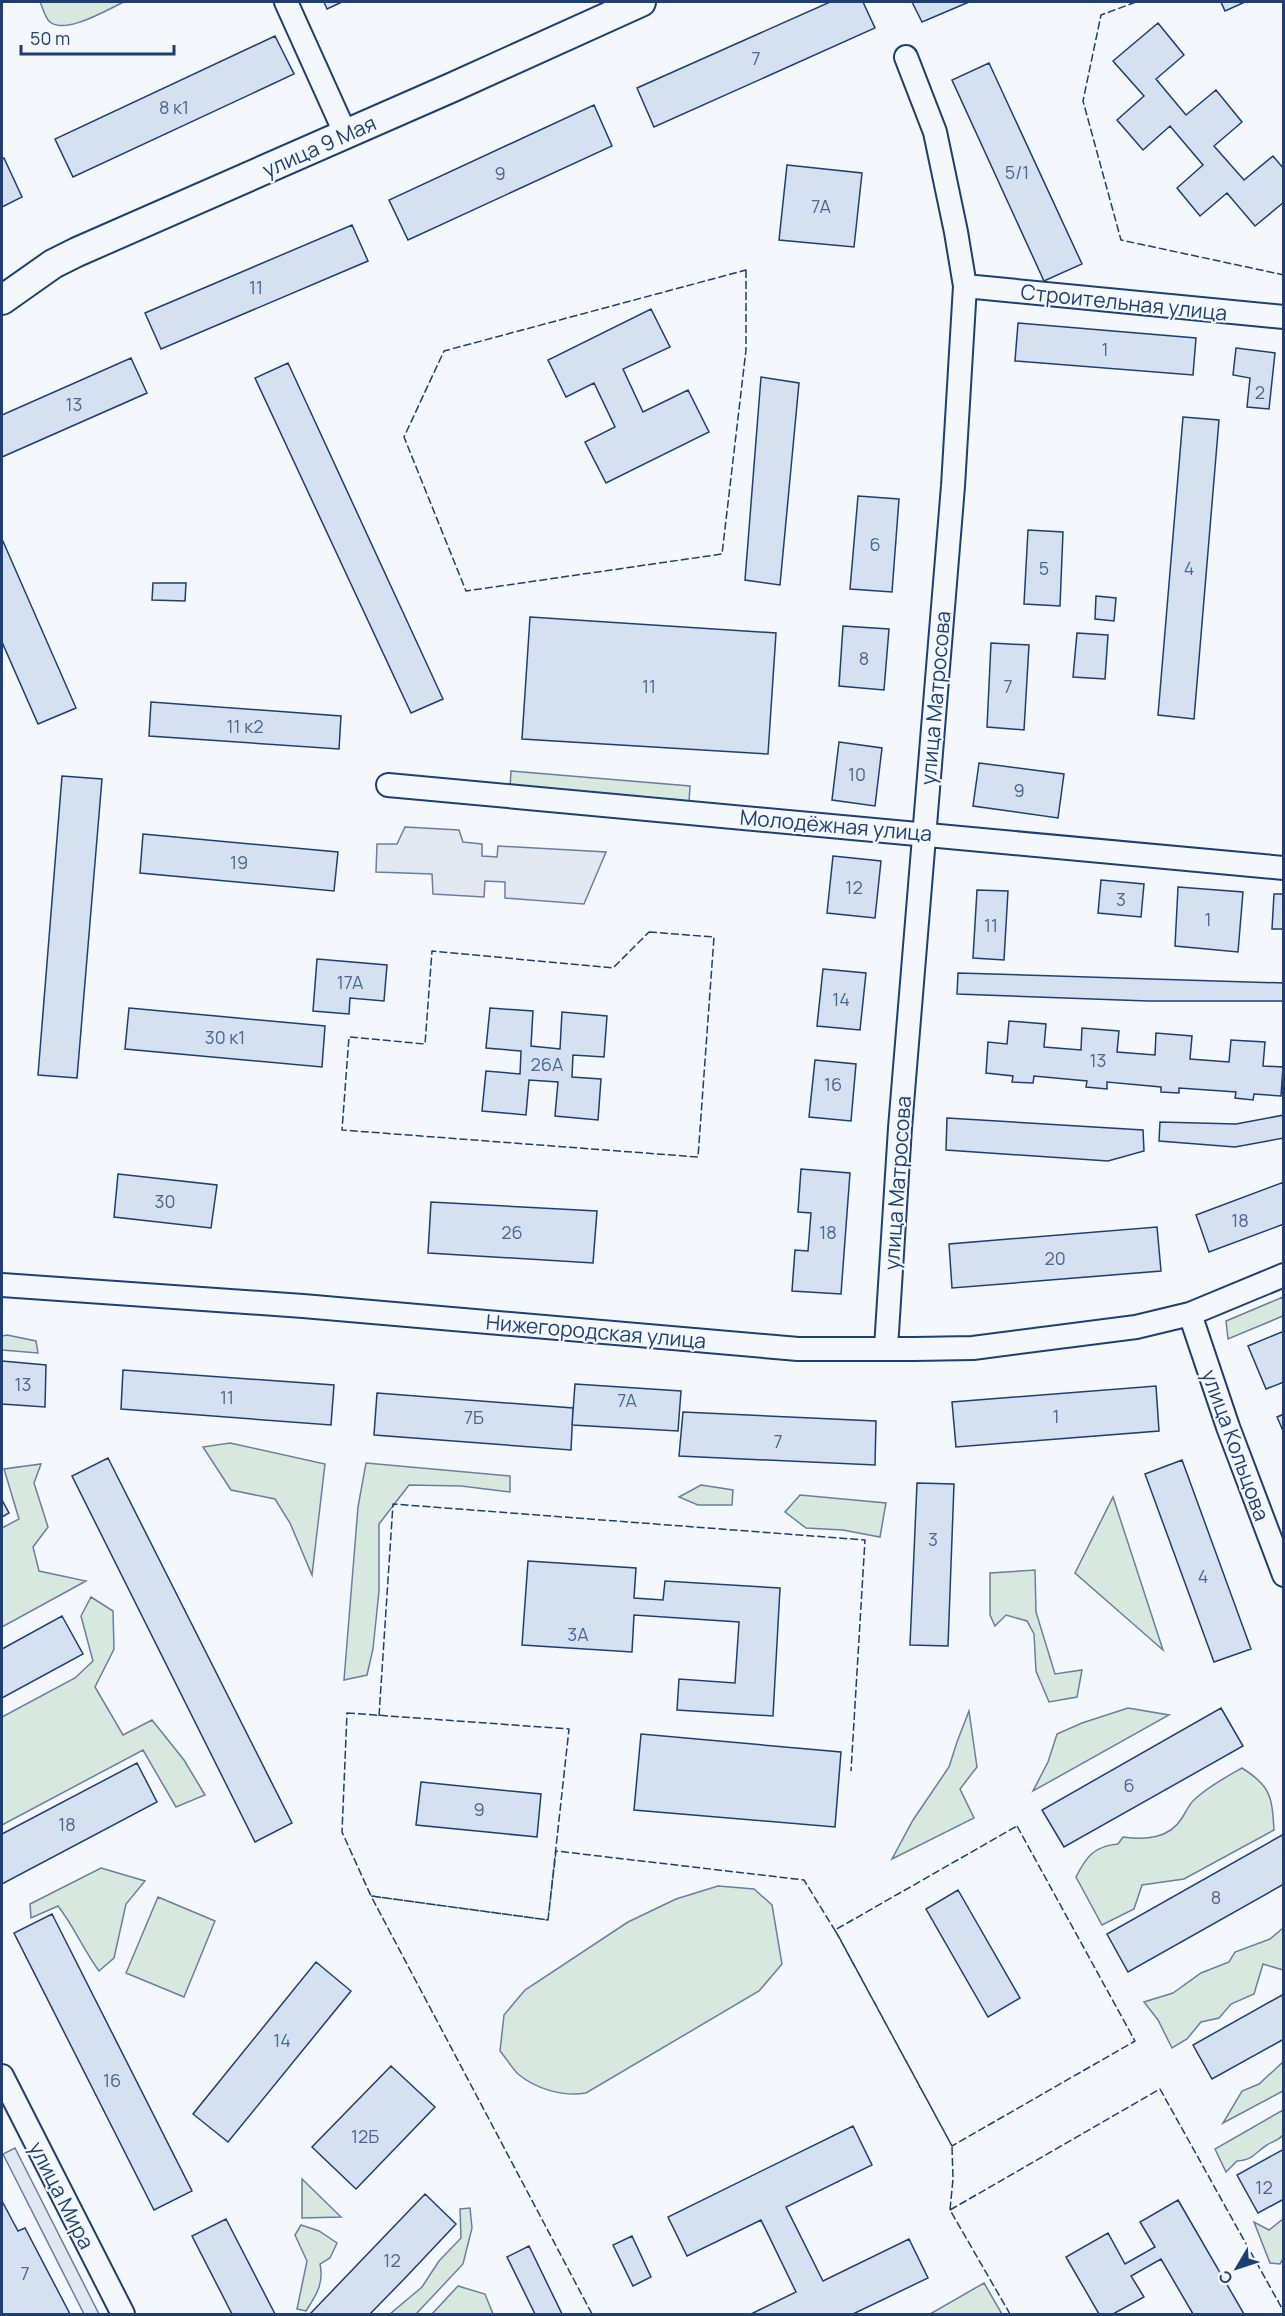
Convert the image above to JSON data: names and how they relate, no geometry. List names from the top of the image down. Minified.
{"streets":{"main road":["улица 9 Мая"],"street":["Строительная улица","улица Матросова","Молодёжная улица","Нижегородская улица","улица Кольцова","улица Мира"]},"crossings":[["Строительная улица","улица Матросова"],["улица Матросова","Молодёжная улица"],["улица Матросова","Нижегородская улица"],["Нижегородская улица","улица Кольцова"]],"house_numbers":["7","8 к1","5/1","9","7А","11","1","2","13","6","5","4","8","11","7","11 к2","10","9","19","12","3","1","11","17А","14","30 к1","13","26А","16","30","18","26","18","20","13","11","7А","1","7Б","7","3","4","3А","6","9","18","8","14","16","12Б","12","12","7"],"scale_bar":"50 m","north":"bottom left"}
